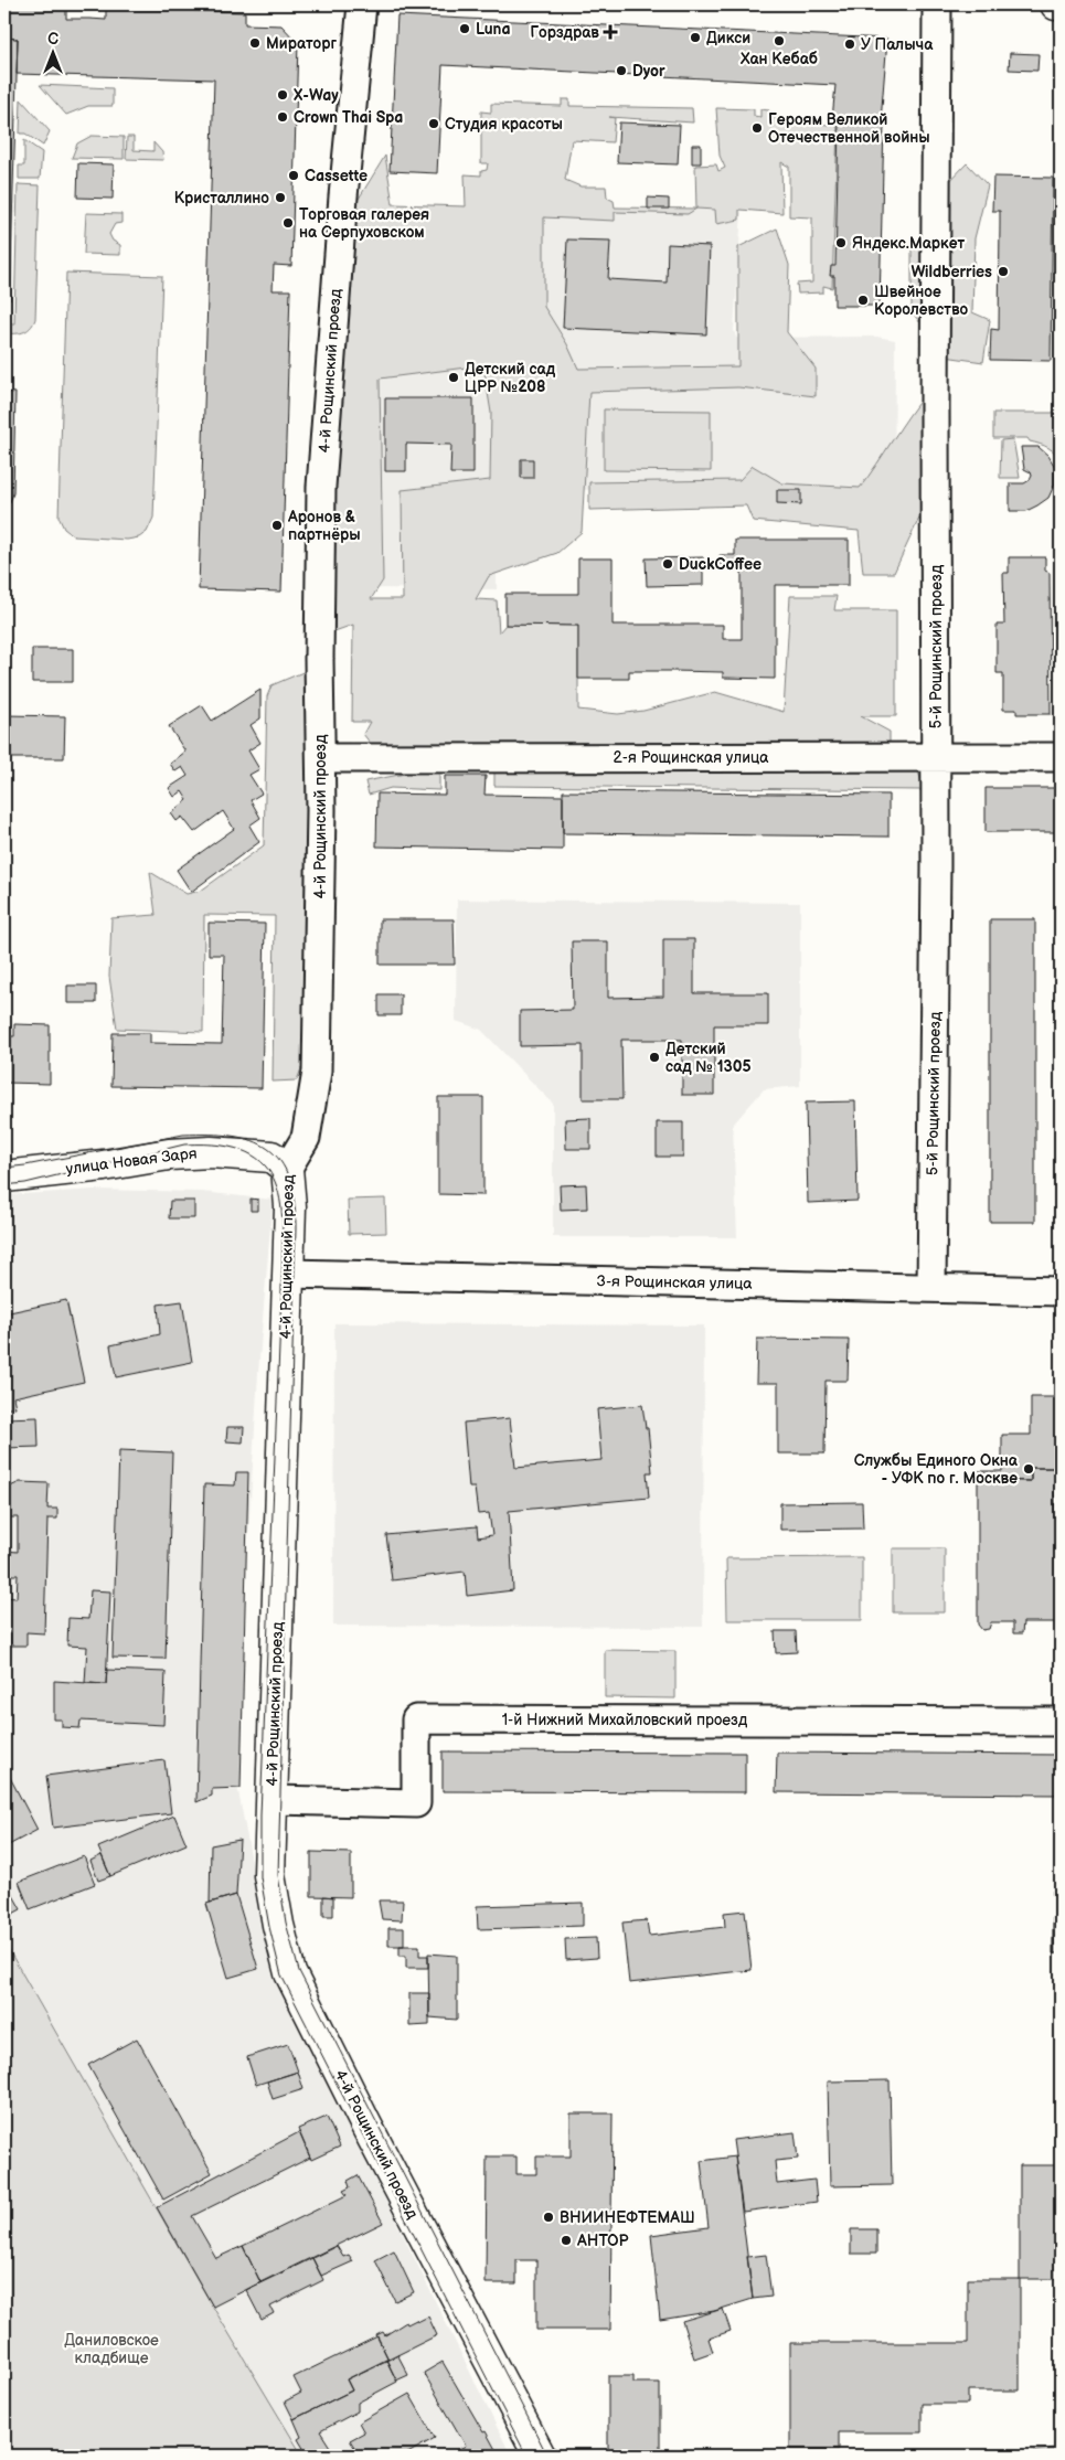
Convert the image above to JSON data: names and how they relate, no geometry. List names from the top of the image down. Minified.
{"streets":{"street":["4-й Рощинский проезд","5-й Рощинский проезд","2-я Рощинская улица","улица Новая Заря","3-я Рощинская улица","1-й Нижний Михайловский проезд"]},"crossings":[["4-й Рощинский проезд","2-я Рощинская улица"],["4-й Рощинский проезд","улица Новая Заря"],["4-й Рощинский проезд","3-я Рощинская улица"],["4-й Рощинский проезд","1-й Нижний Михайловский проезд"],["5-й Рощинский проезд","2-я Рощинская улица"],["5-й Рощинский проезд","3-я Рощинская улица"]],"parks":["Даниловское кладбище"],"places":{"other":["Luna","Дикси","Хан Кебаб","Мираторг","У Палыча","Dyor","X-Way","Crown Thai Spa","Студия красоты","Героям Великой Отечественной войны","Cassette","Кристаллино","Торговая галерея на Серпуховском","Яндекс.Маркет","Wildberries","Швейное Королевство","Детский сад ЦРР №208","Аронов & партнёры","DuckCoffee","Детский сад № 1305","Службы Единого Окна - УФК по г. Москве","ВНИИНЕФТЕМАШ","АНТОР"],"health":["Горздрав"]},"north":"top"}
